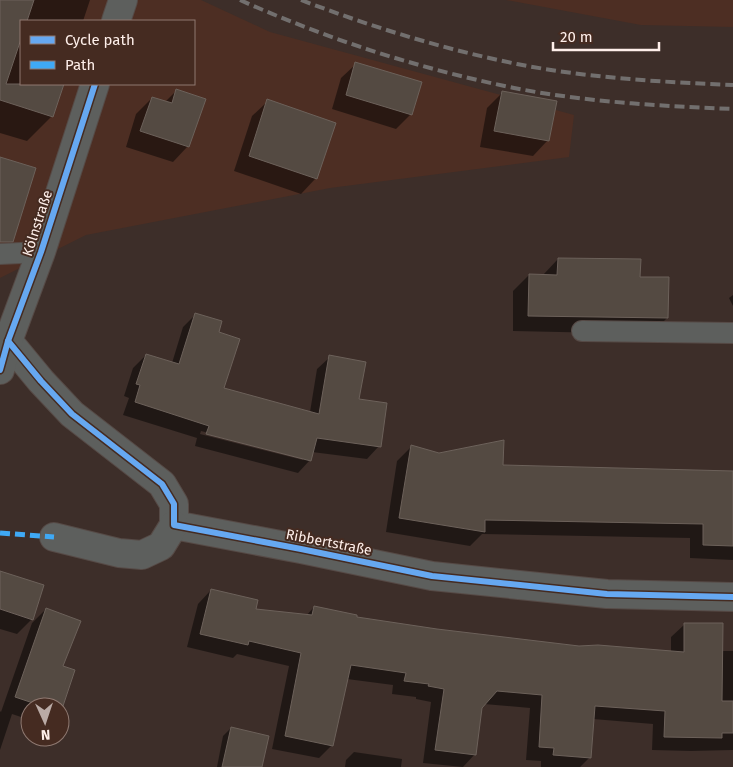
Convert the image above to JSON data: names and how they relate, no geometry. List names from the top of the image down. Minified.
{"streets":{"street":["Kölnstraße","Ribbertstraße"]},"legend":["Cycle path","Path"],"scale_bar":"20 m","north":"bottom"}
